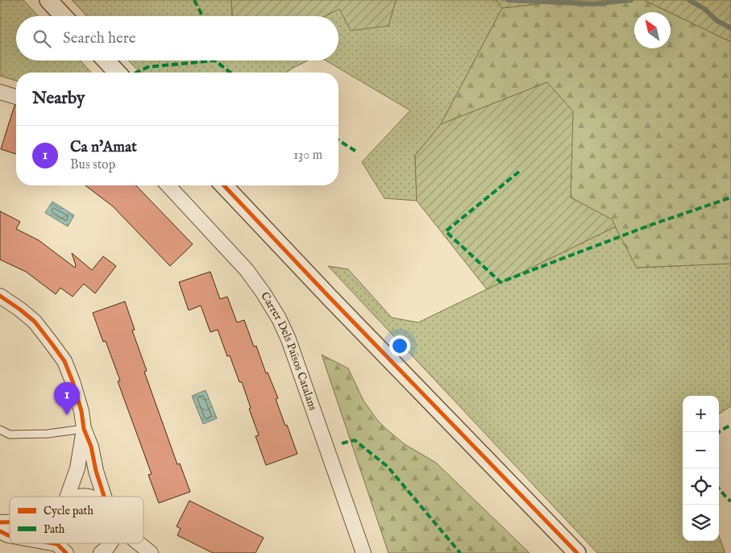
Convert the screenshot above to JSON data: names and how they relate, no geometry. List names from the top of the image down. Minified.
{"streets":{"street":["Carrer Dels Països Catalans"]},"legend":["Cycle path","Path"],"north":"top left","page":{"search":"Search here","heading":"Nearby","list":[{"mark":"1","name":"Ca n'Amat","note":"Bus stop","value":"130 m"}],"pins":"1","map_buttons":["+","−"]}}
